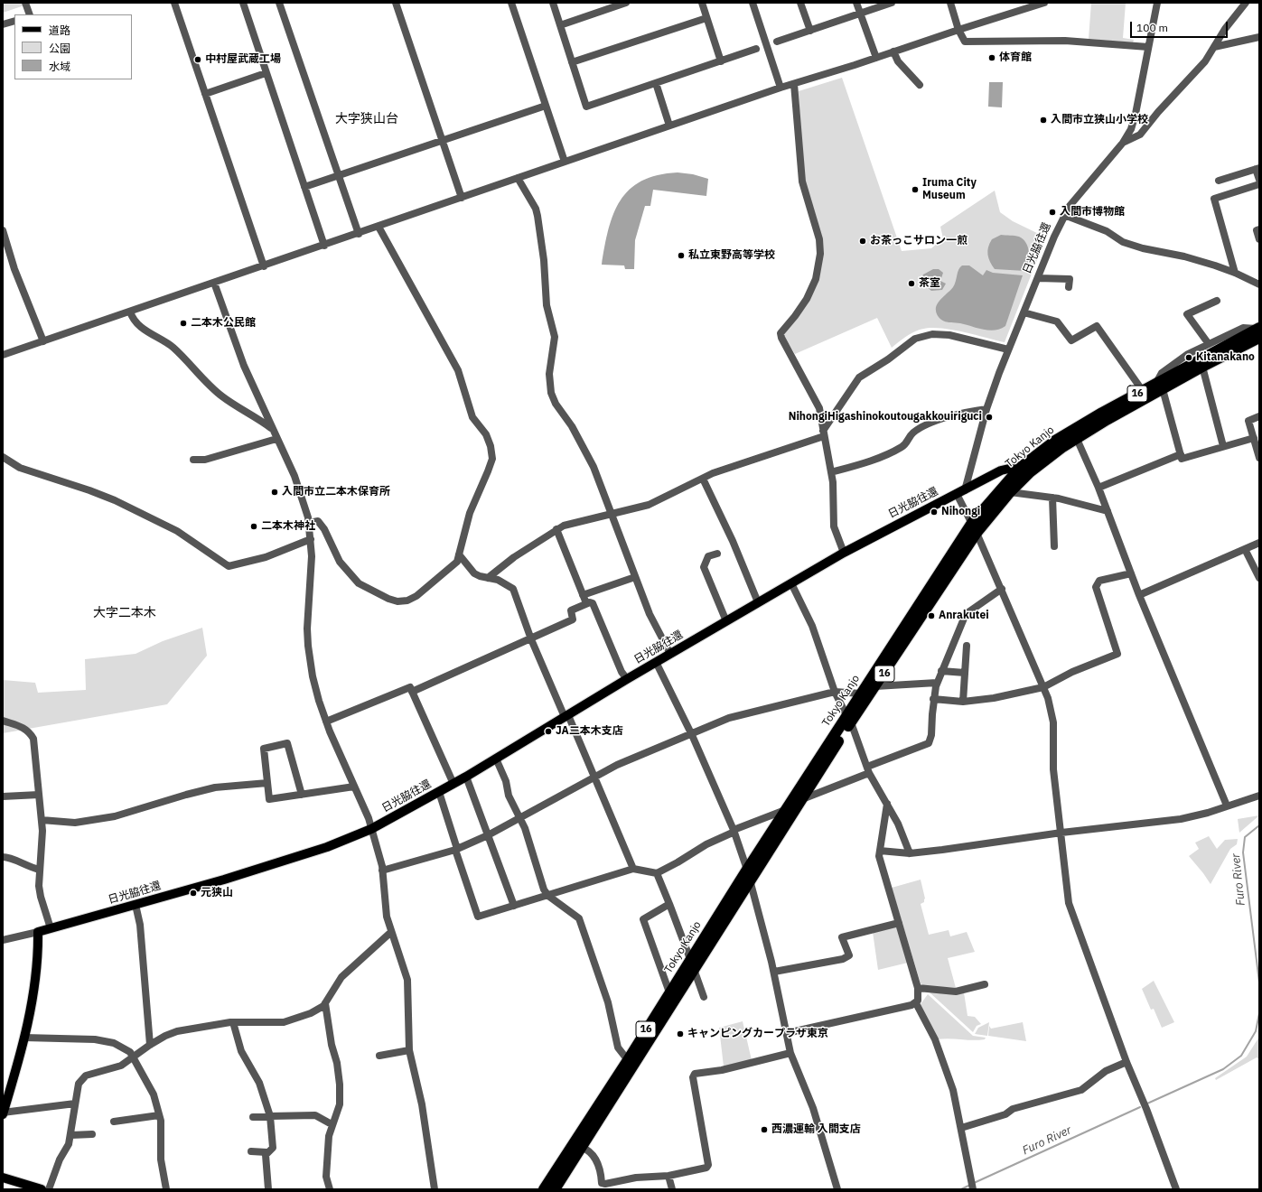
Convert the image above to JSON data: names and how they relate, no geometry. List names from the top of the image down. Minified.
{"streets":{"highway":["16","Tokyo Kanjo"],"main road":["日光脇往還"]},"districts":["大字狭山台","大字二本木"],"water":["Furo River"],"places":["体育館","中村屋武蔵工場","入間市立狭山小学校","Iruma City Museum","入間市博物館","お茶っこサロン一煎","私立東野高等学校","茶室","二本木公民館","Kitanakano","NihongiHigashinokoutougakkouiriguci","入間市立二本木保育所","Nihongi","二本木神社","Anrakutei","JA二本木支店","元狭山","キャンピングカープラザ東京","西濃運輸 入間支店"],"legend":["道路","公園","水域"],"scale_bar":"100 m"}
